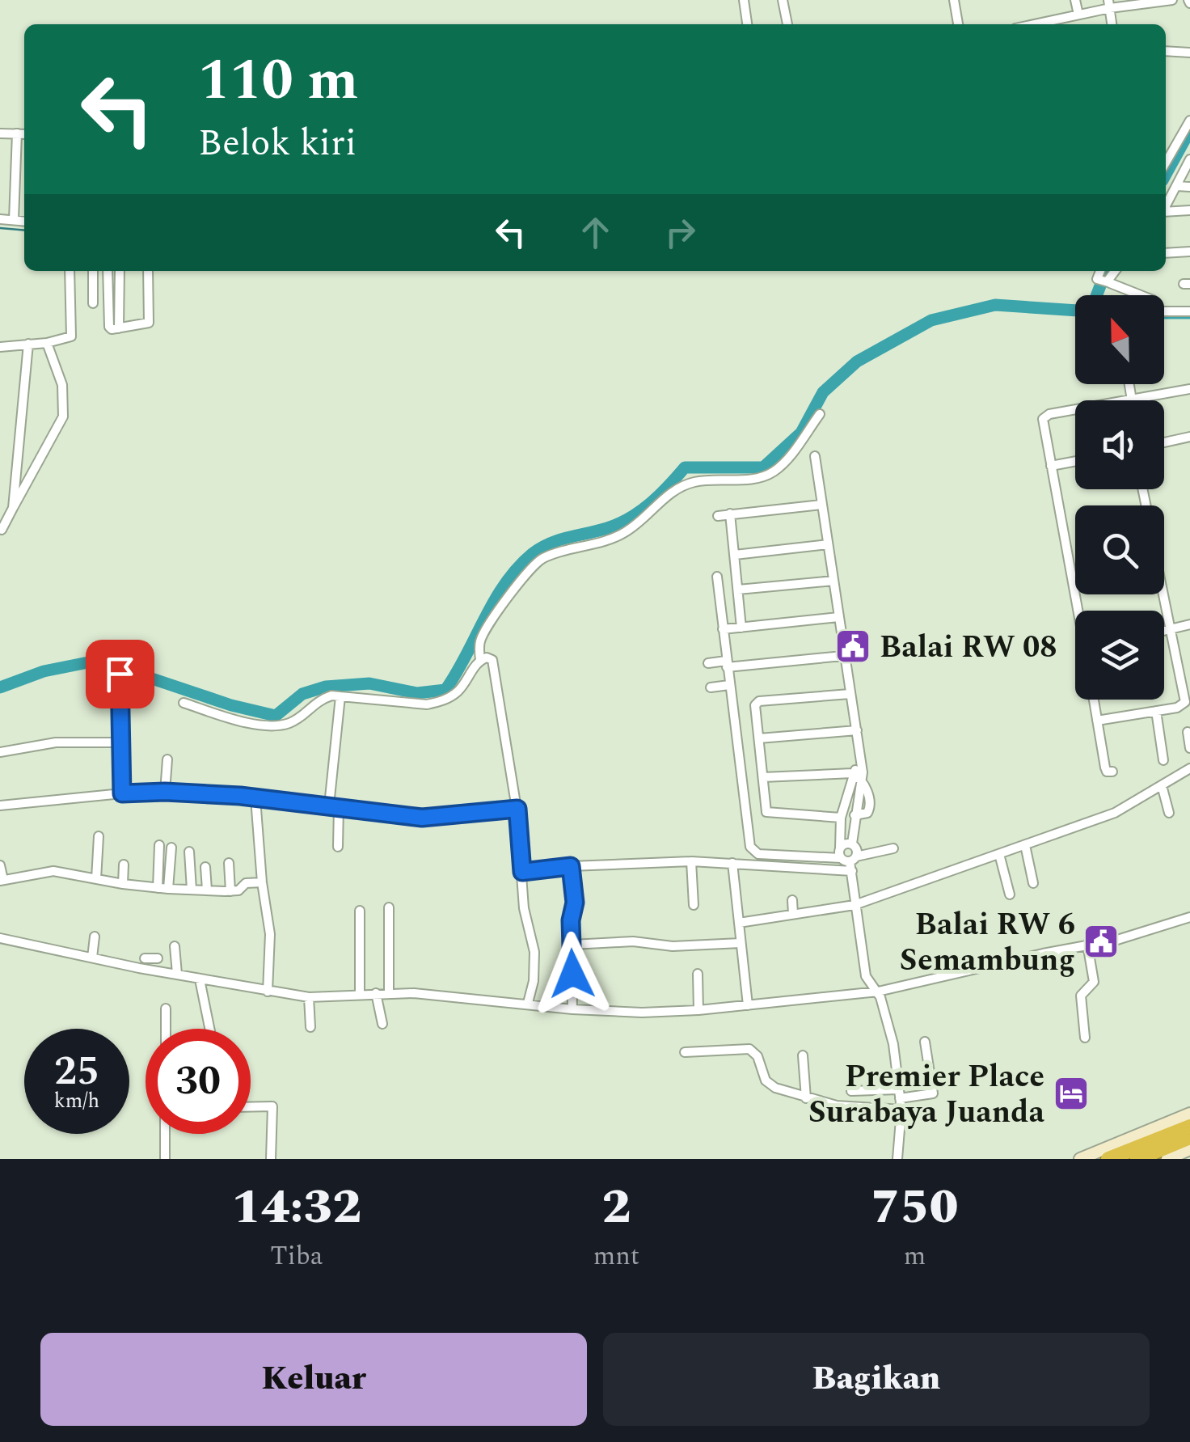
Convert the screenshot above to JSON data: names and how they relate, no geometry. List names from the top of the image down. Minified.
{"places":{"public building":["Balai RW 08","Balai RW 6 Semambung"],"hotel":["Premier Place Surabaya Juanda"]},"north":"top","page":{"turn":["110 m","Belok kiri"],"speed":"25 km/h","limit":"30","eta":["14:32","Tiba","2","mnt","750","m"],"buttons":["Keluar","Bagikan"]}}
